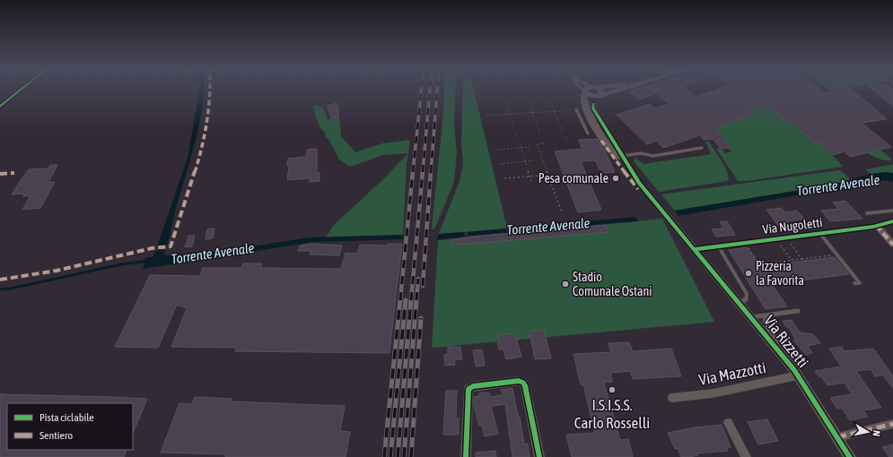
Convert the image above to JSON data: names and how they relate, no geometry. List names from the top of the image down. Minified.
{"streets":{"street":["Via Nugoletti","Via Rizzetti","Via Mazzotti"]},"crossings":[["Via Nugoletti","Via Rizzetti"],["Via Rizzetti","Via Mazzotti"]],"water":["Torrente Avenale"],"places":["Pesa comunale","Pizzeria la Favorita","Stadio Comunale Ostani","I.S.I.S.S. Carlo Rosselli"],"legend":["Pista ciclabile","Sentiero"],"north":"right"}
